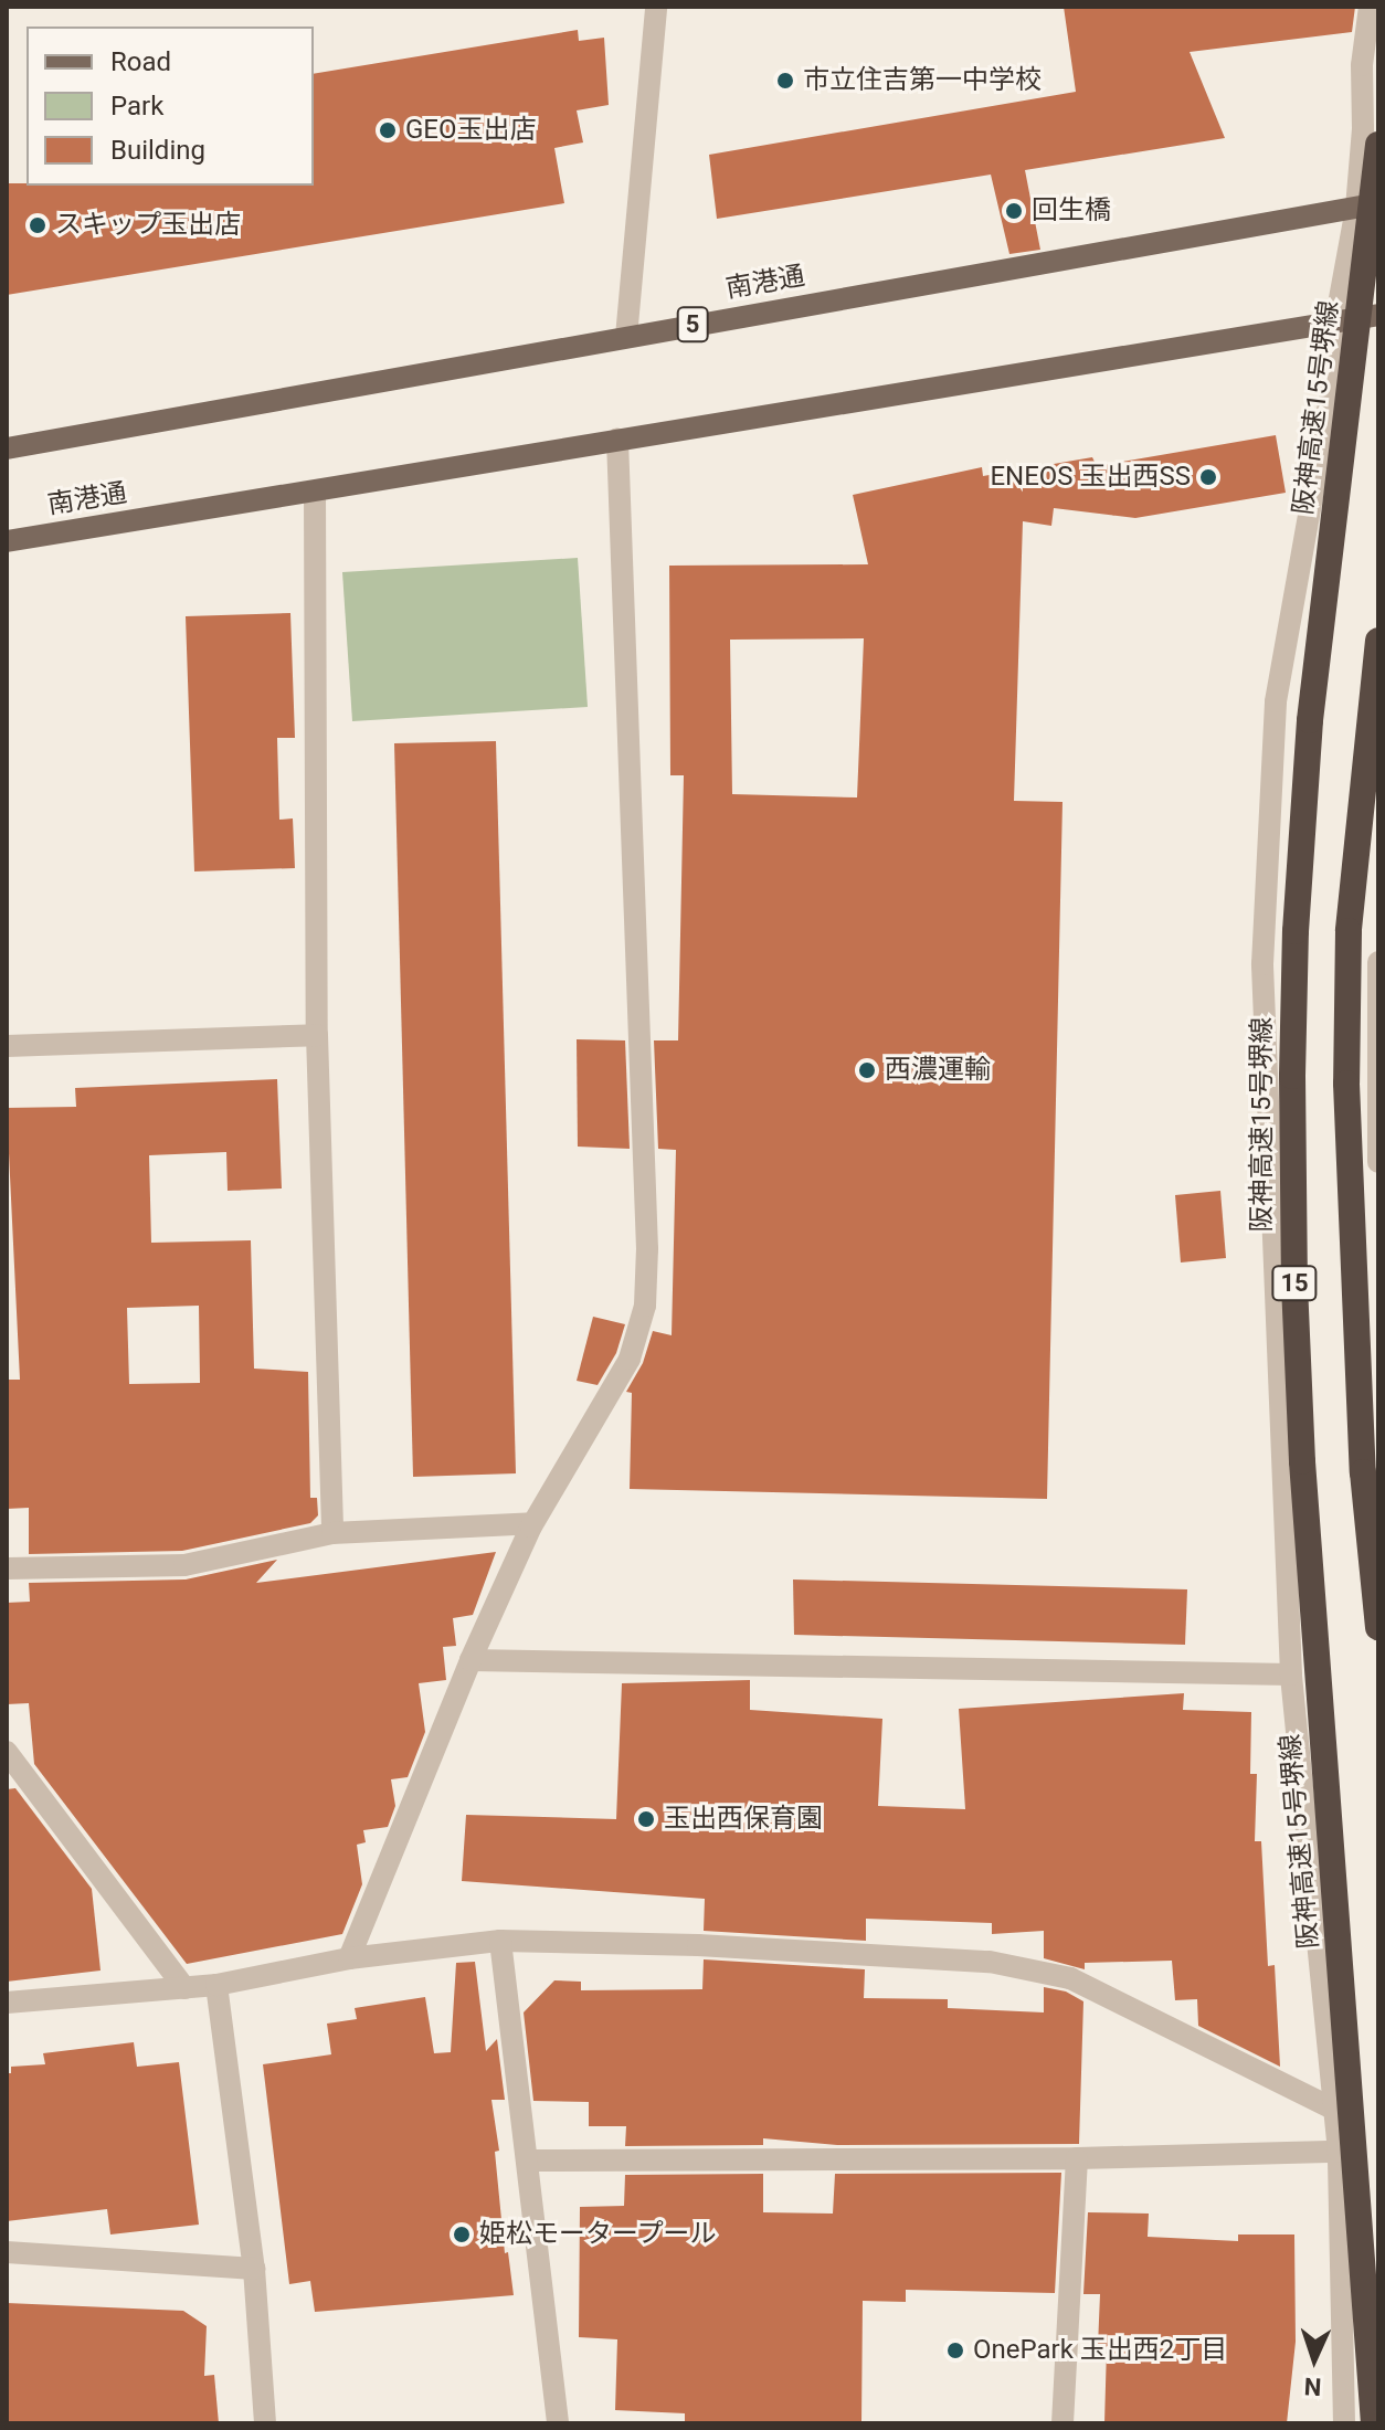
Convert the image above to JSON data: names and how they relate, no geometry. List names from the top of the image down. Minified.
{"streets":{"highway":["阪神高速15号堺線","15"],"main road":["南港通","5"]},"places":["市立住吉第一中学校","GEO玉出店","回生橋","スキップ玉出店","ENEOS 玉出西SS","西濃運輸","玉出西保育園","姫松モータープール","OnePark 玉出西2丁目"],"legend":["Road","Park","Building"],"north":"bottom"}
